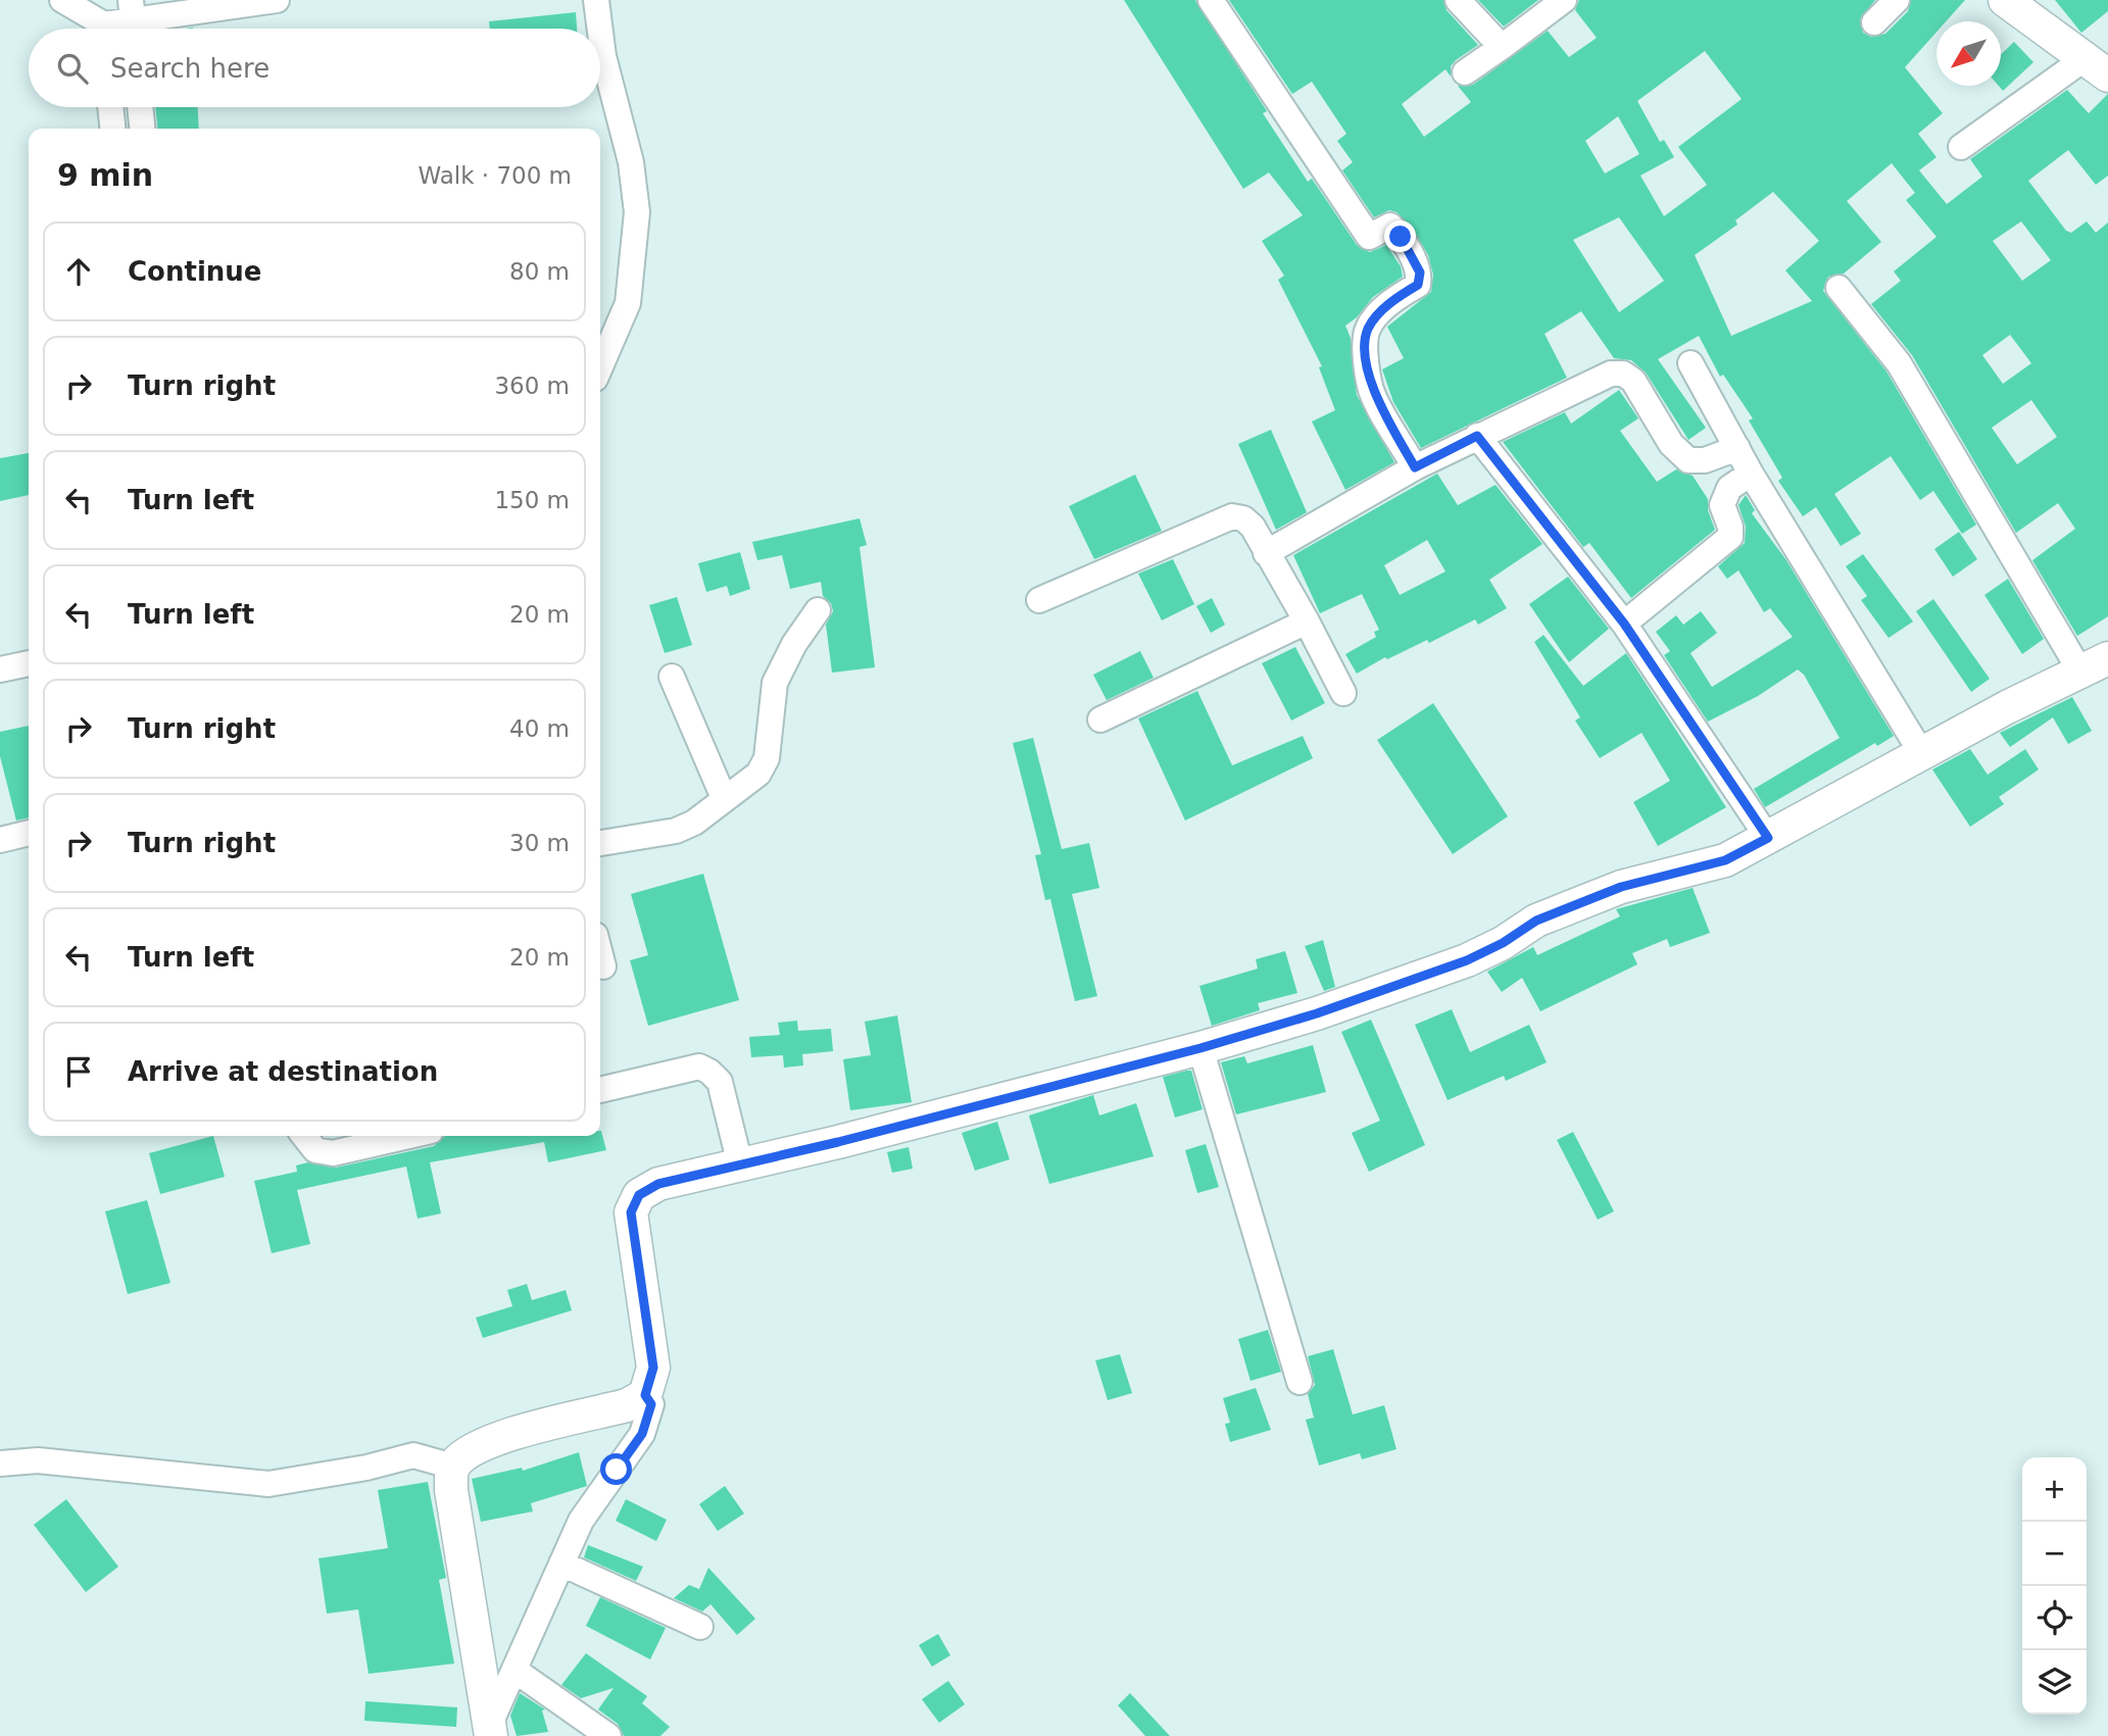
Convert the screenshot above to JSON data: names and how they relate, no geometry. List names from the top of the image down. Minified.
{"north":"bottom left","page":{"search":"Search here","heading":["9 min","Walk · 700 m"],"list":[["Continue","80 m"],["Turn right","360 m"],["Turn left","150 m"],["Turn left","20 m"],["Turn right","40 m"],["Turn right","30 m"],["Turn left","20 m"],"Arrive at destination"],"map_buttons":["+","−"]}}
